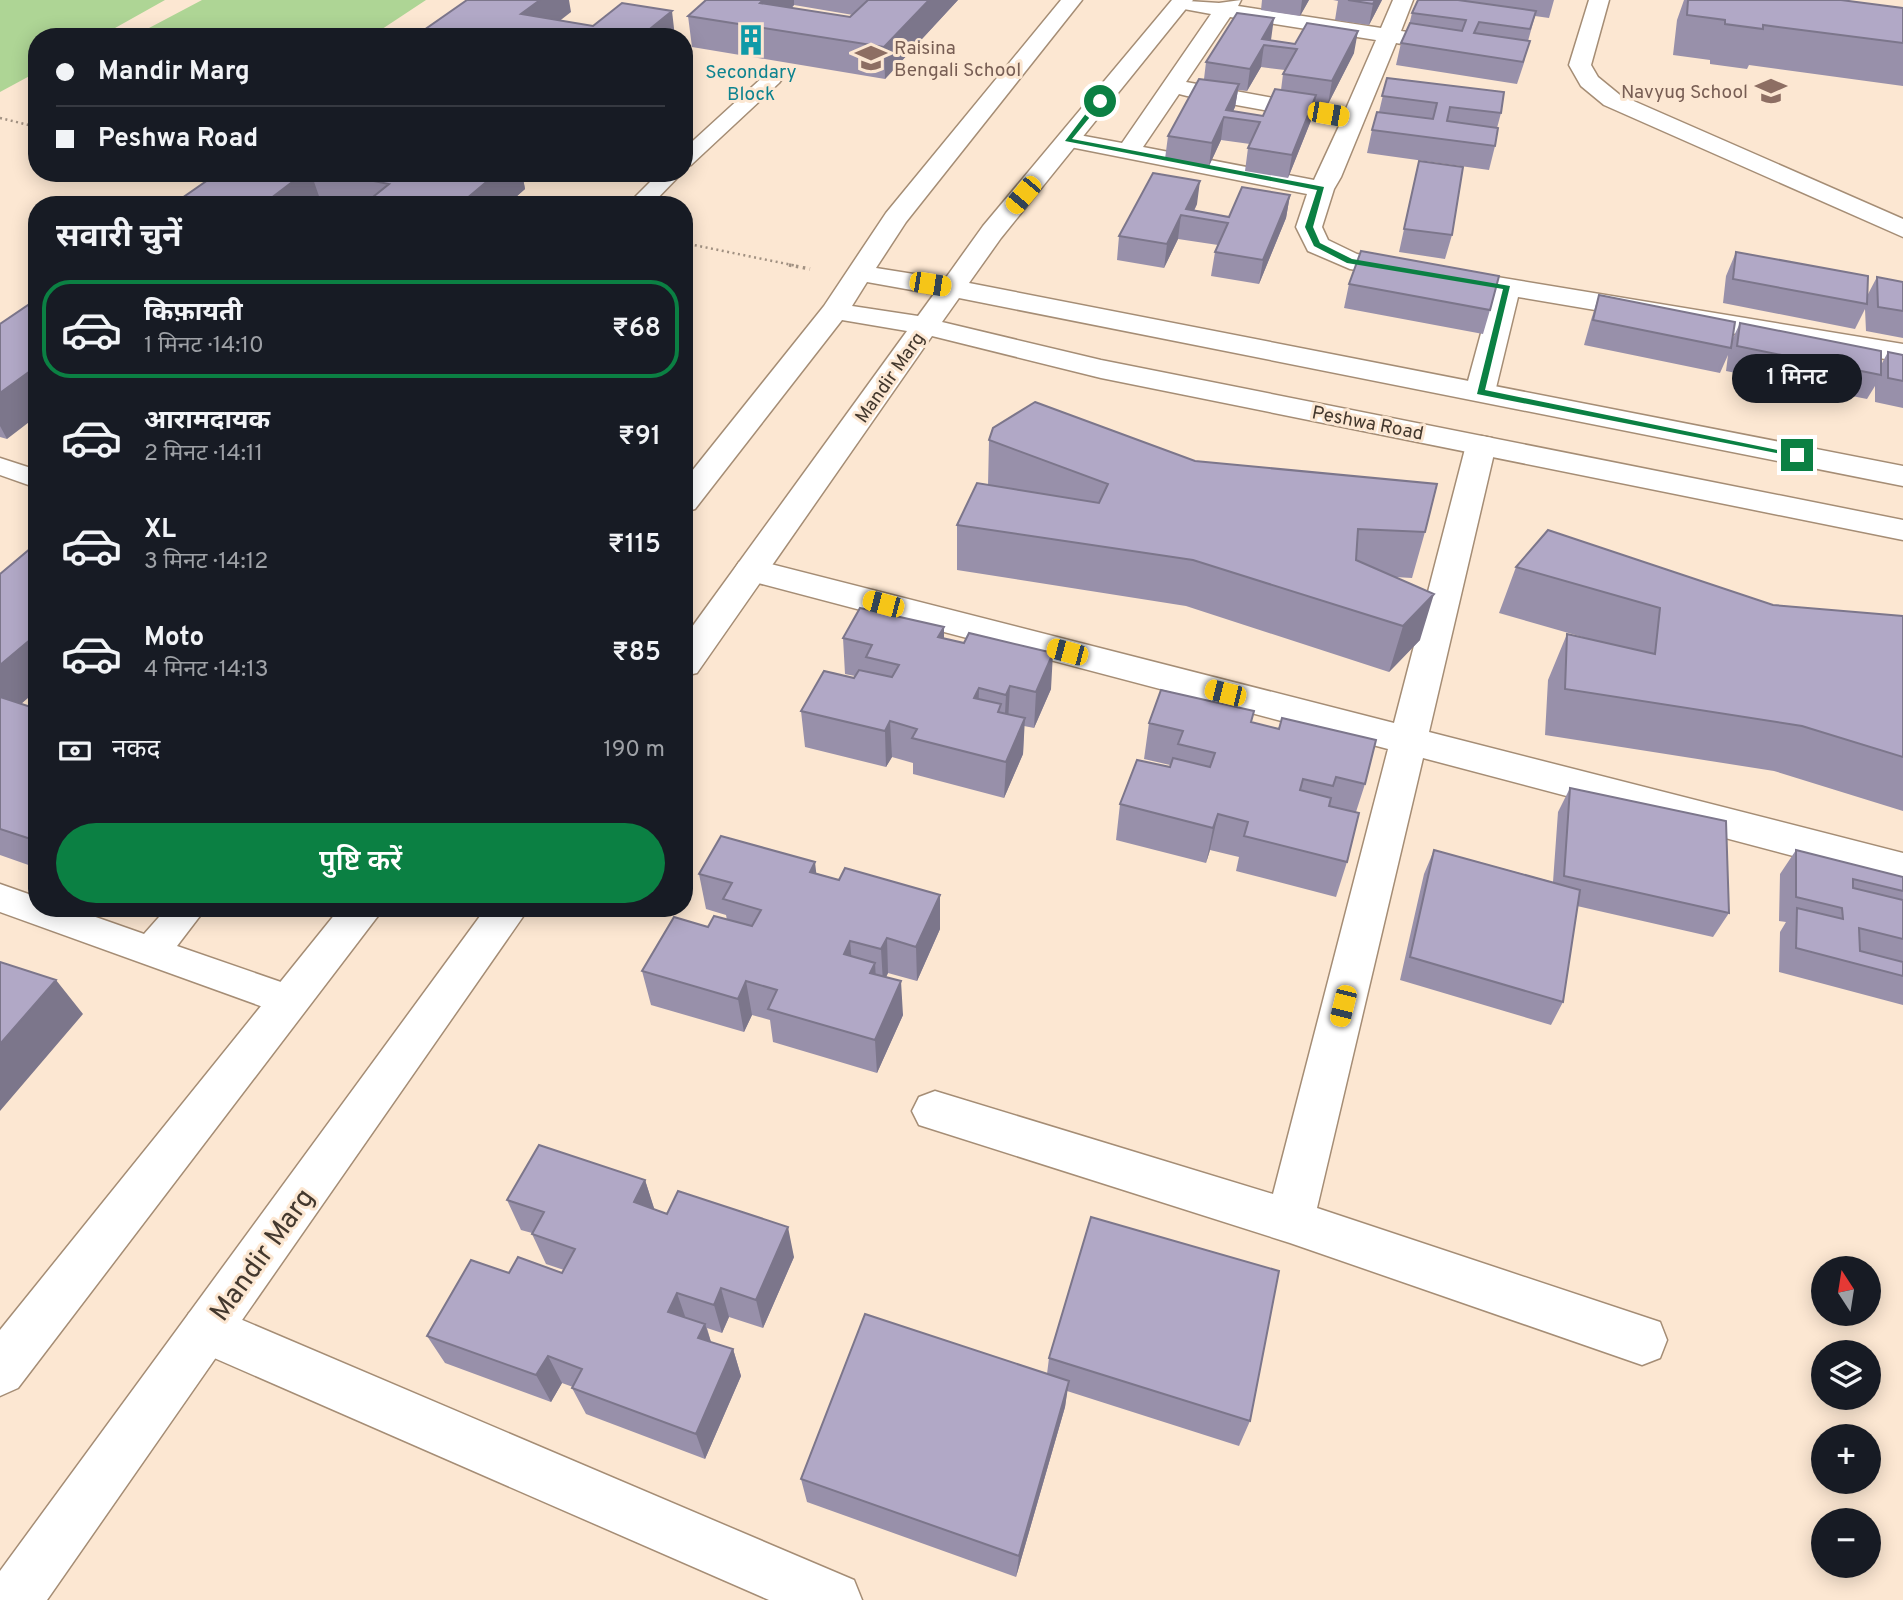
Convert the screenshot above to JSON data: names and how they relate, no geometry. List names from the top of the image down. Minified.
{"streets":{"street":["Mandir Marg","Peshwa Road"]},"crossings":[["Mandir Marg","Peshwa Road"]],"places":{"building":["Secondary Block"],"school or university":["Raisina Bengali School","Navyug School"]},"north":"top","page":{"banner":["Mandir Marg","Peshwa Road"],"heading":"सवारी चुनें","list":[{"name":"किफ़ायती","note":"1 मिनट · 14:10","value":"₹68"},{"name":"आरामदायक","note":"2 मिनट · 14:11","value":"₹91"},{"name":"XL","note":"3 मिनट · 14:12","value":"₹115"},{"name":"Moto","note":"4 मिनट · 14:13","value":"₹85"}],"bubble":"1 मिनट","pay":["नकद","190 m"],"buttons":"पुष्टि करें","map_buttons":["+","−"]}}
